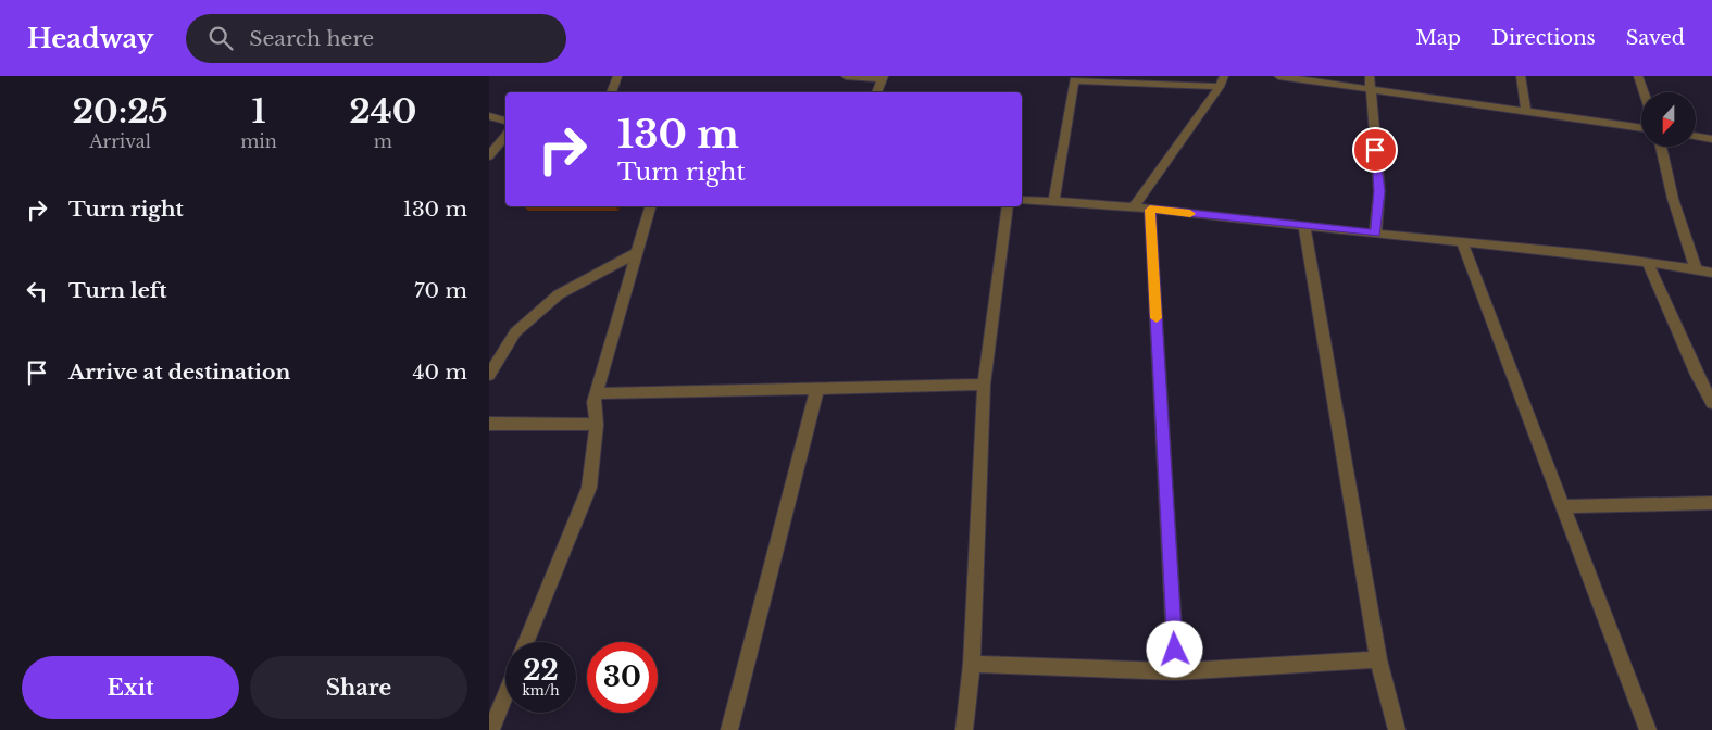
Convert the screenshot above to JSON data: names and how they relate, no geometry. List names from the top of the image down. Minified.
{"north":"bottom","page":{"header":"Headway","search":"Search here","nav":["Map","Directions","Saved"],"eta":["20:25","Arrival","1","min","240","m"],"turn":["130 m","Turn right"],"list":[{"name":"Turn right","value":"130 m"},{"name":"Turn left","value":"70 m"},{"name":"Arrive at destination","value":"40 m"}],"speed":"22 km/h","limit":"30","buttons":["Exit","Share"]}}
